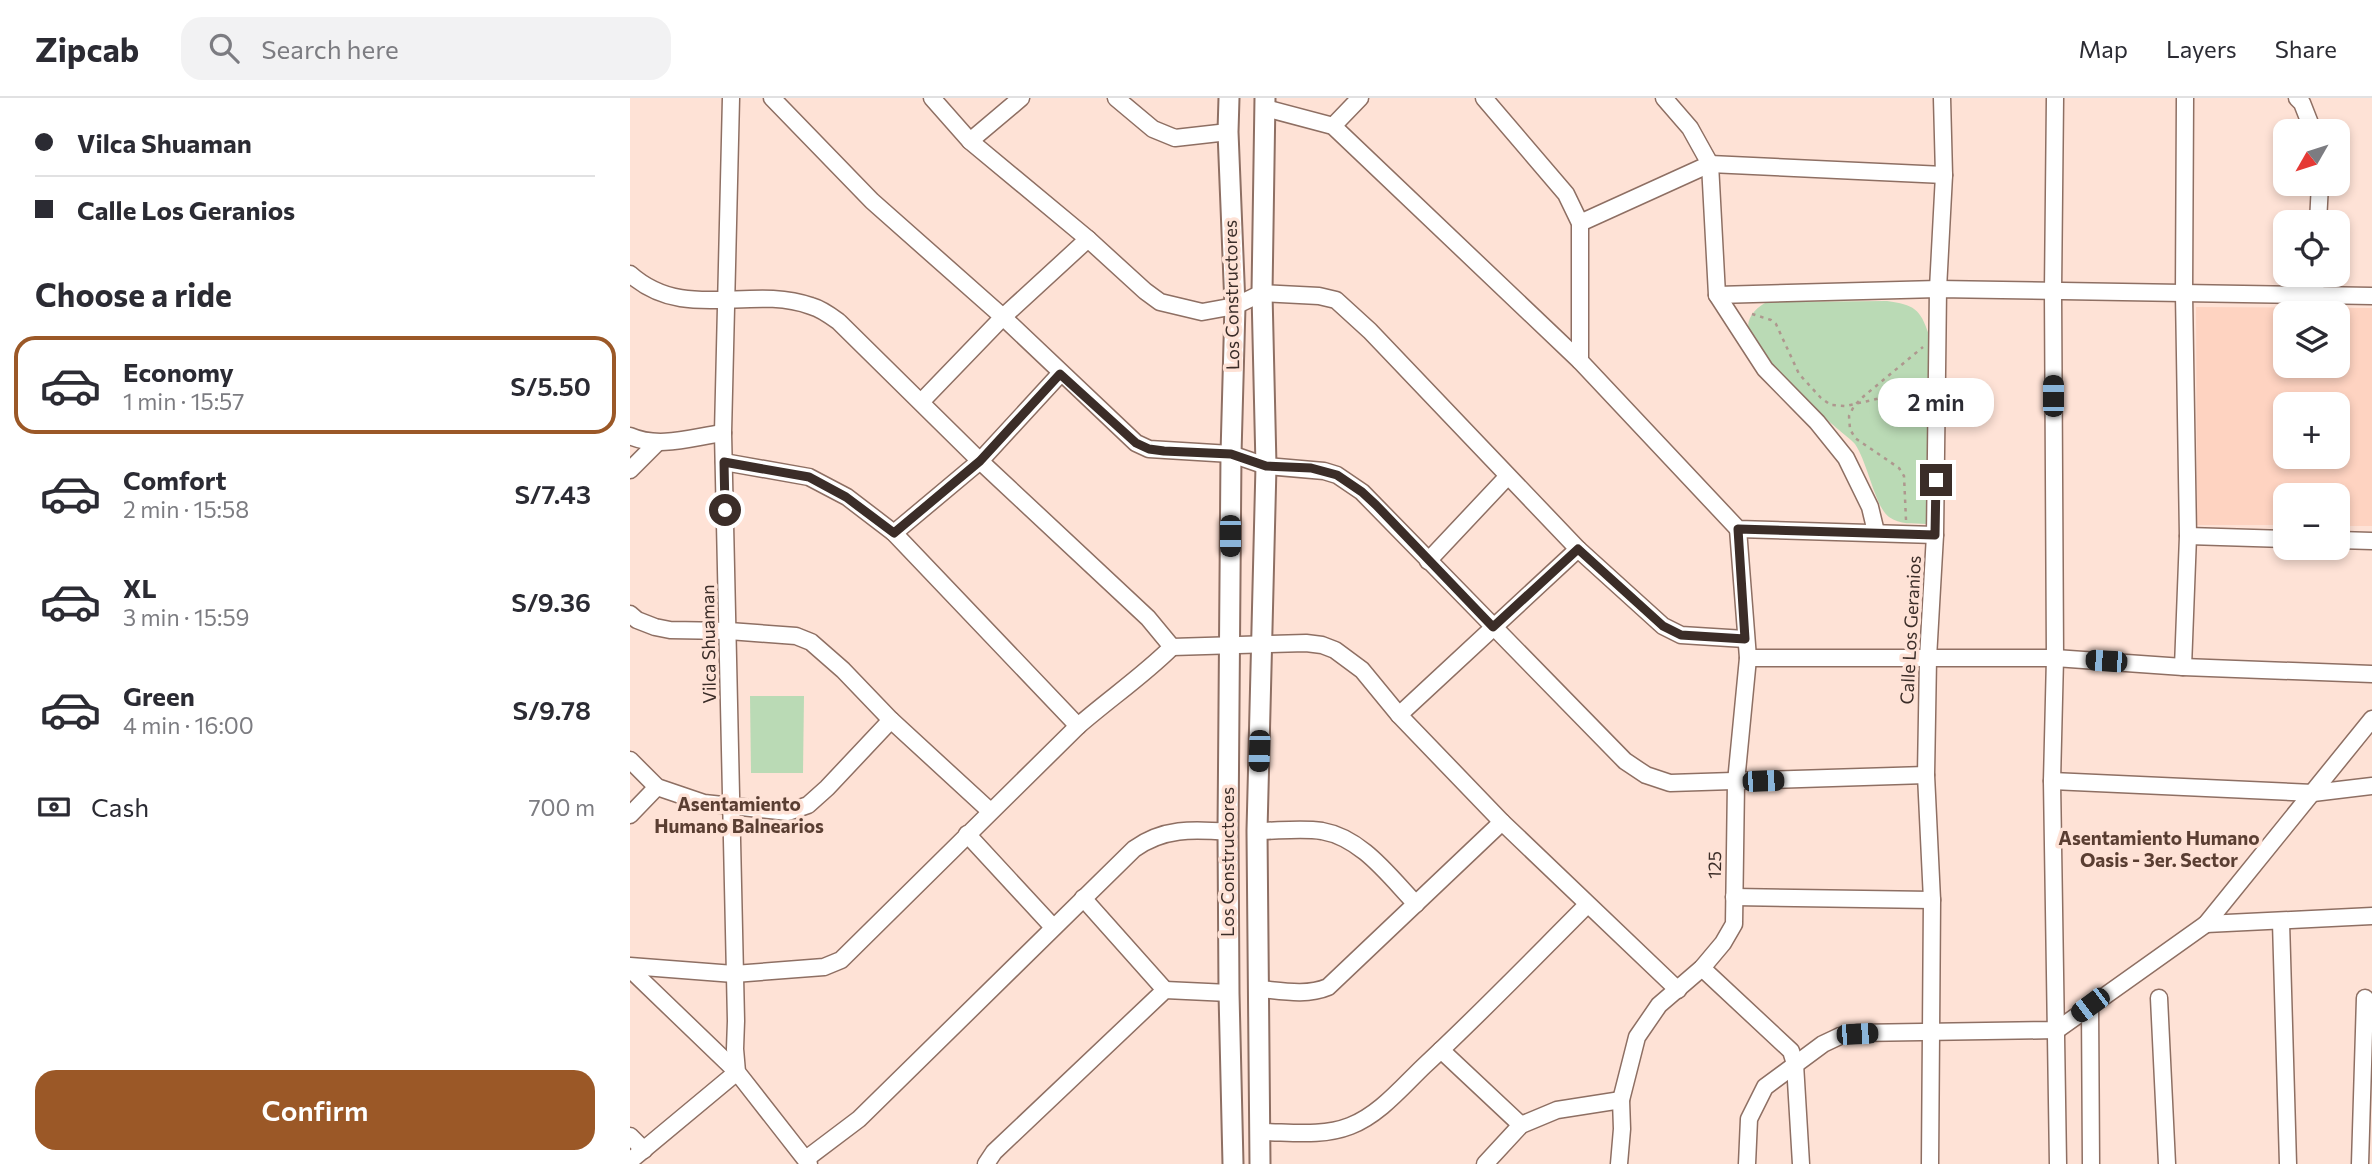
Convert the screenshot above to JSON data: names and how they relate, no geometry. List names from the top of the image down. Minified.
{"streets":{"main road":["Los Constructores"],"street":["Calle Los Geranios","Vilca Shuaman","125"]},"districts":["Asentamiento Humano Balnearios","Asentamiento Humano Oasis - 3er. Sector"],"north":"bottom left","page":{"header":"Zipcab","search":"Search here","nav":["Map","Layers","Share"],"banner":["Vilca Shuaman","Calle Los Geranios"],"map_buttons":["+","−"],"heading":"Choose a ride","list":[{"name":"Economy","note":"1 min · 15:57","value":"S/5.50"},{"name":"Comfort","note":"2 min · 15:58","value":"S/7.43"},{"name":"XL","note":"3 min · 15:59","value":"S/9.36"},{"name":"Green","note":"4 min · 16:00","value":"S/9.78"}],"bubble":"2 min","pay":["Cash","700 m"],"buttons":"Confirm"}}
